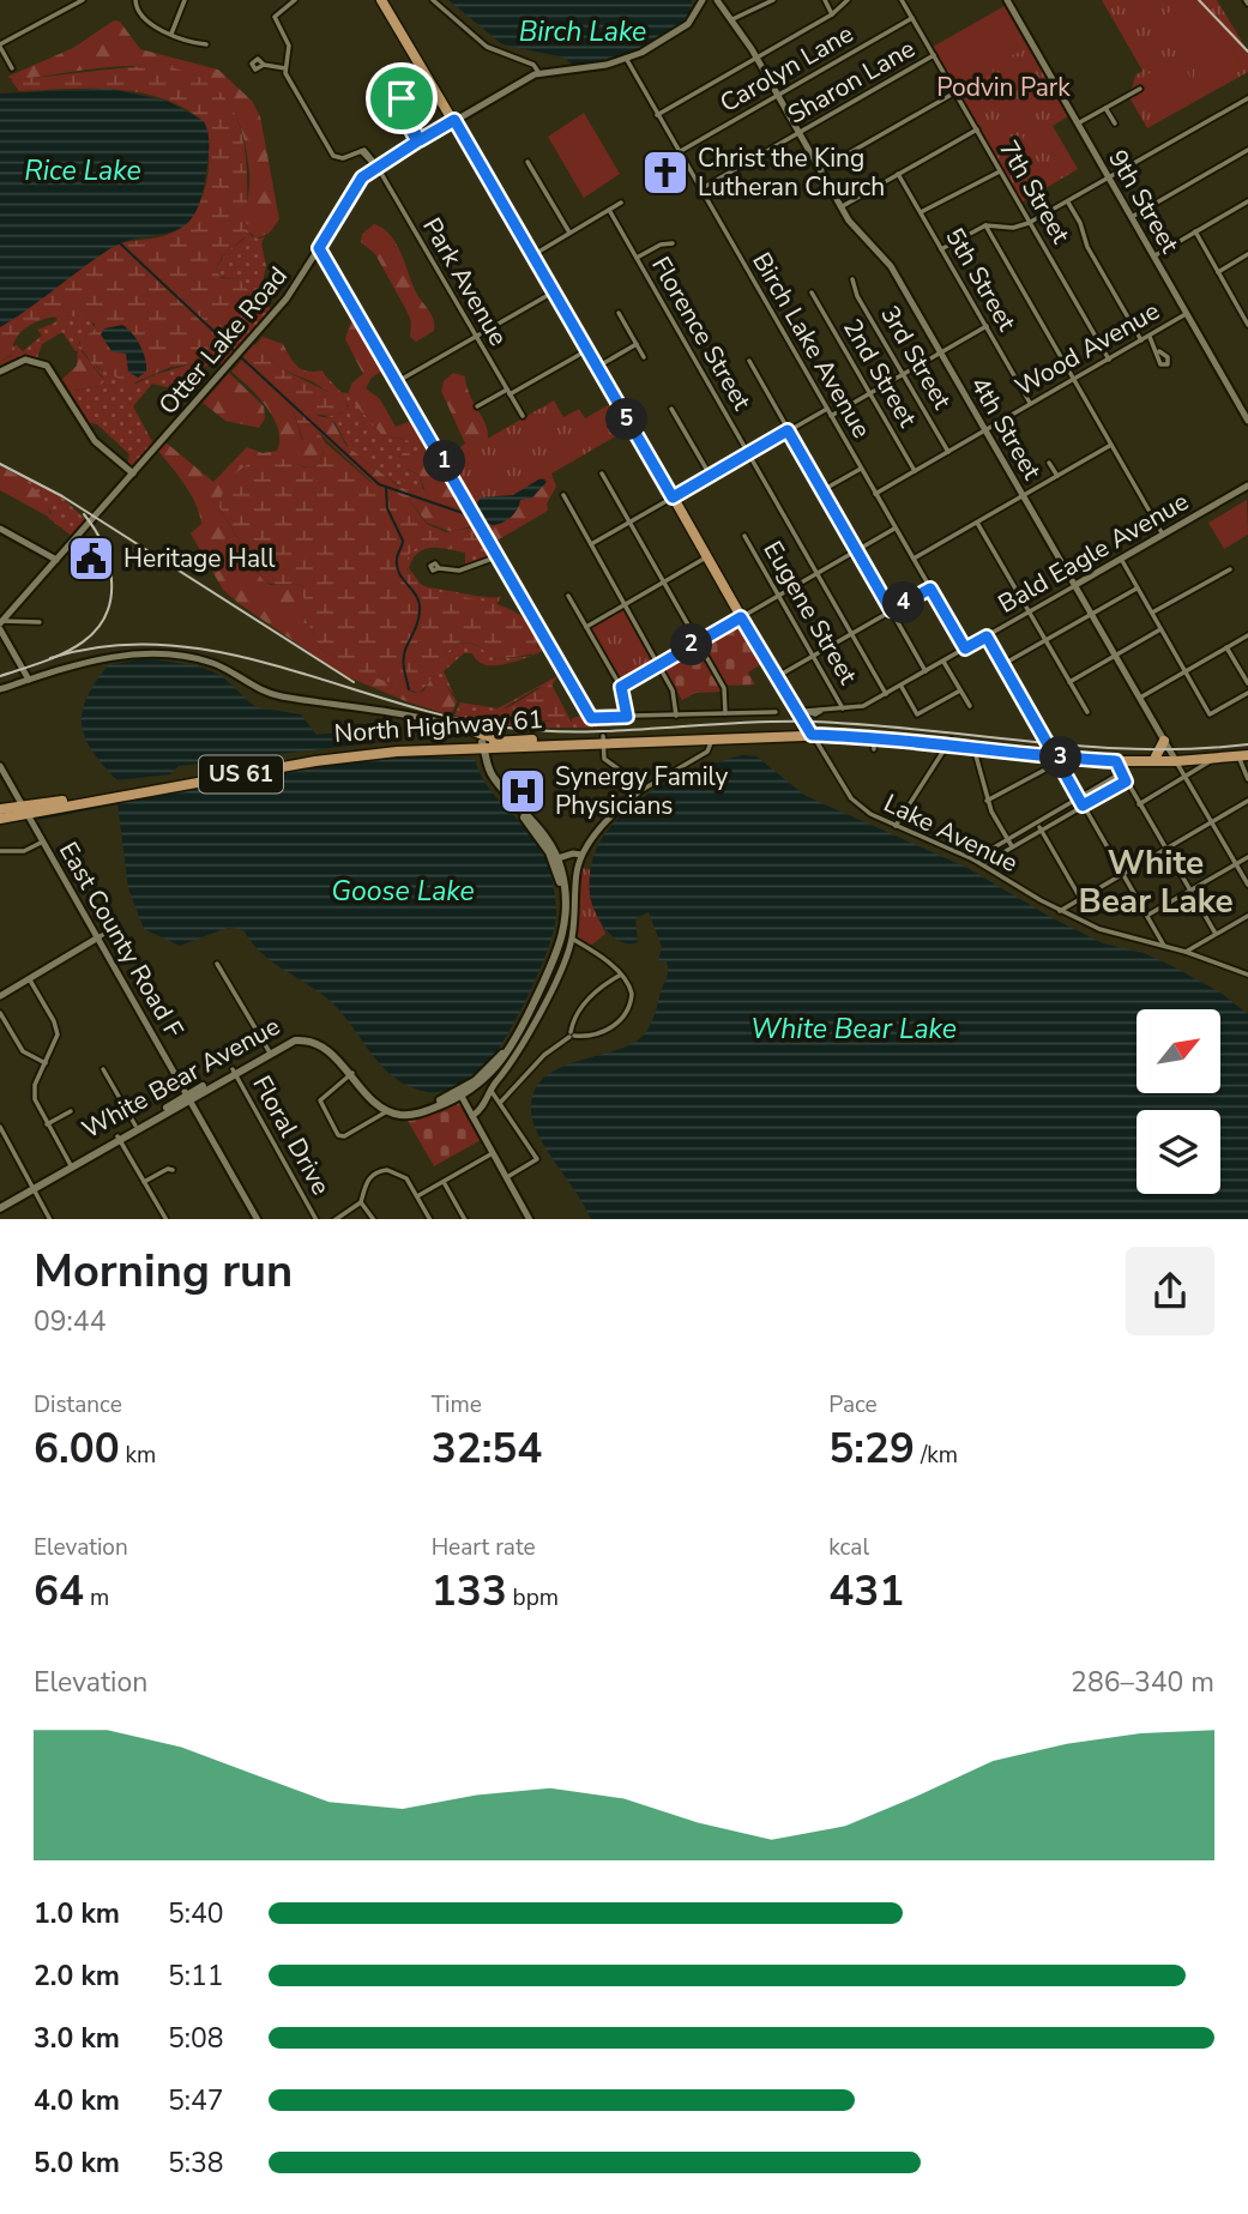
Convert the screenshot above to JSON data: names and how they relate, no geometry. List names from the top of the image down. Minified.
{"streets":{"main road":["North Highway 61","US 61","White Bear Avenue"],"street":["Carolyn Lane","Sharon Lane","7th Street","9th Street","5th Street","Park Avenue","Florence Street","Otter Lake Road","Birch Lake Avenue","Wood Avenue","3rd Street","2nd Street","4th Street","Bald Eagle Avenue","Eugene Street","Lake Avenue","East County Road F","Floral Drive"]},"crossings":[["Carolyn Lane","7th Street"],["Carolyn Lane","Birch Lake Avenue"],["Carolyn Lane","4th Street"],["Sharon Lane","7th Street"],["Sharon Lane","Birch Lake Avenue"],["Sharon Lane","4th Street"],["7th Street","Wood Avenue"],["9th Street","Wood Avenue"],["5th Street","Wood Avenue"],["Park Avenue","Otter Lake Road"],["Florence Street","Bald Eagle Avenue"],["Otter Lake Road","Birch Lake Avenue"],["Birch Lake Avenue","Wood Avenue"],["Birch Lake Avenue","Bald Eagle Avenue"],["Wood Avenue","3rd Street"],["Wood Avenue","2nd Street"],["Wood Avenue","4th Street"],["4th Street","Bald Eagle Avenue"],["4th Street","North Highway 61"],["Bald Eagle Avenue","Eugene Street"],["North Highway 61","US 61"],["North Highway 61","Lake Avenue"],["North Highway 61","East County Road F"],["North Highway 61","White Bear Avenue"],["US 61","East County Road F"],["US 61","White Bear Avenue"],["East County Road F","White Bear Avenue"],["White Bear Avenue","Floral Drive"]],"districts":["White Bear Lake"],"water":["Birch Lake","Rice Lake","Goose Lake","White Bear Lake"],"parks":["Podvin Park"],"places":{"church":["Christ the King Lutheran Church"],"public building":["Heritage Hall"],"hospital":["Synergy Family Physicians"]},"north":"top right","page":{"pins":["5","1","4","2","3"],"heading":["Morning run","09:44"],"stats":[["Distance","6.00 km"],["Time","32:54"],["Pace","5:29 /km"],["Elevation","64 m"],["Heart rate","133 bpm"],["kcal","431"]],"chart":["Elevation","286–340 m"],"list":[{"name":"1.0 km","note":"5:40"},{"name":"2.0 km","note":"5:11"},{"name":"3.0 km","note":"5:08"},{"name":"4.0 km","note":"5:47"},{"name":"5.0 km","note":"5:38"}]}}
